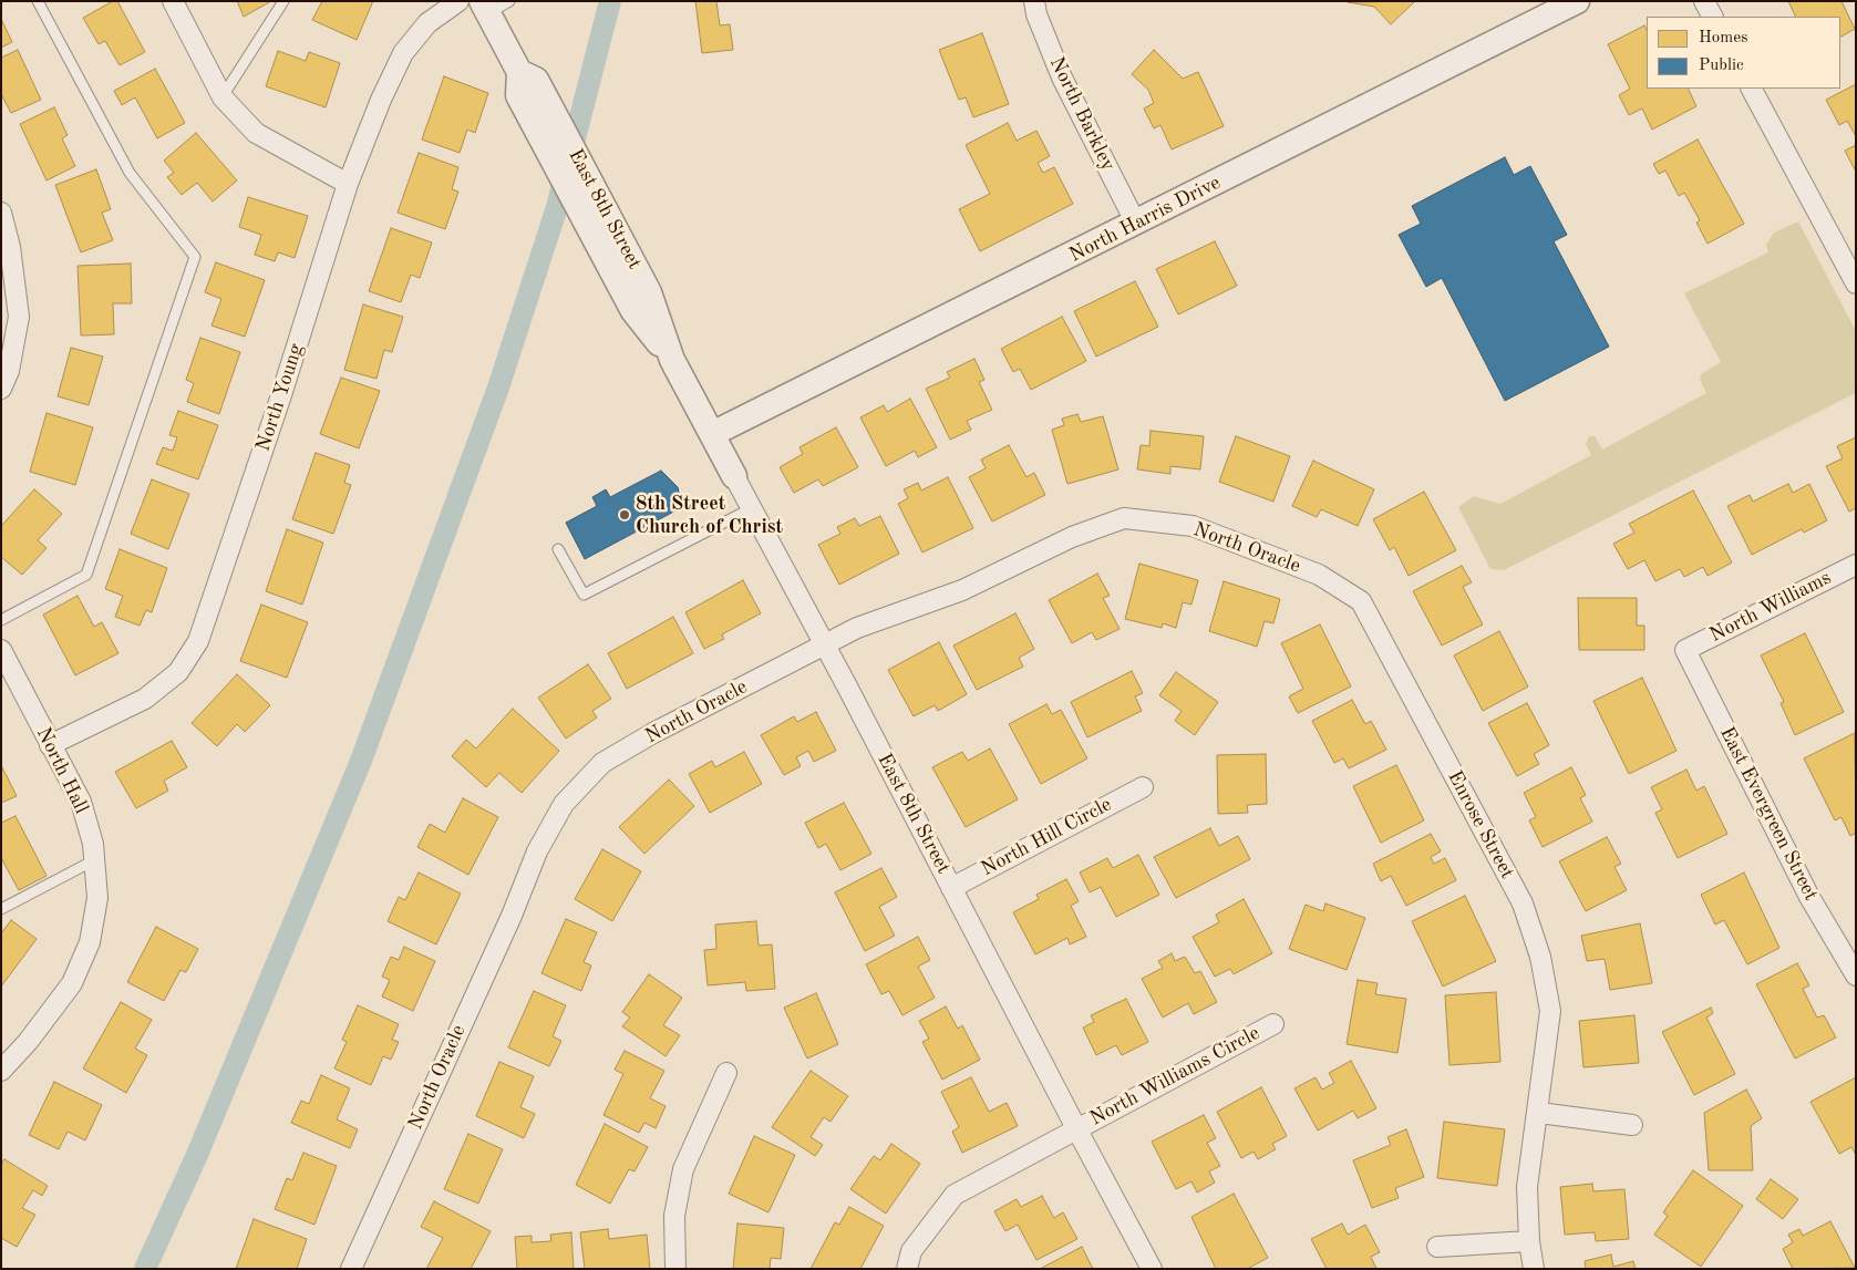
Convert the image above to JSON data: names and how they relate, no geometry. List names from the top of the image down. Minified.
{"streets":{"street":["North Barkley","East 8th Street","North Harris Drive","North Young","North Oracle","North Williams","North Hall","East Evergreen Street","Enrose Street","North Hill Circle","North Williams Circle"]},"crossings":[["North Barkley","North Harris Drive"],["East 8th Street","North Harris Drive"],["East 8th Street","North Oracle"],["East 8th Street","North Hill Circle"],["East 8th Street","North Williams Circle"],["North Young","North Hall"],["North Oracle","Enrose Street"],["North Williams","East Evergreen Street"]],"places":["8th Street Church of Christ"],"legend":["Homes","Public"]}
